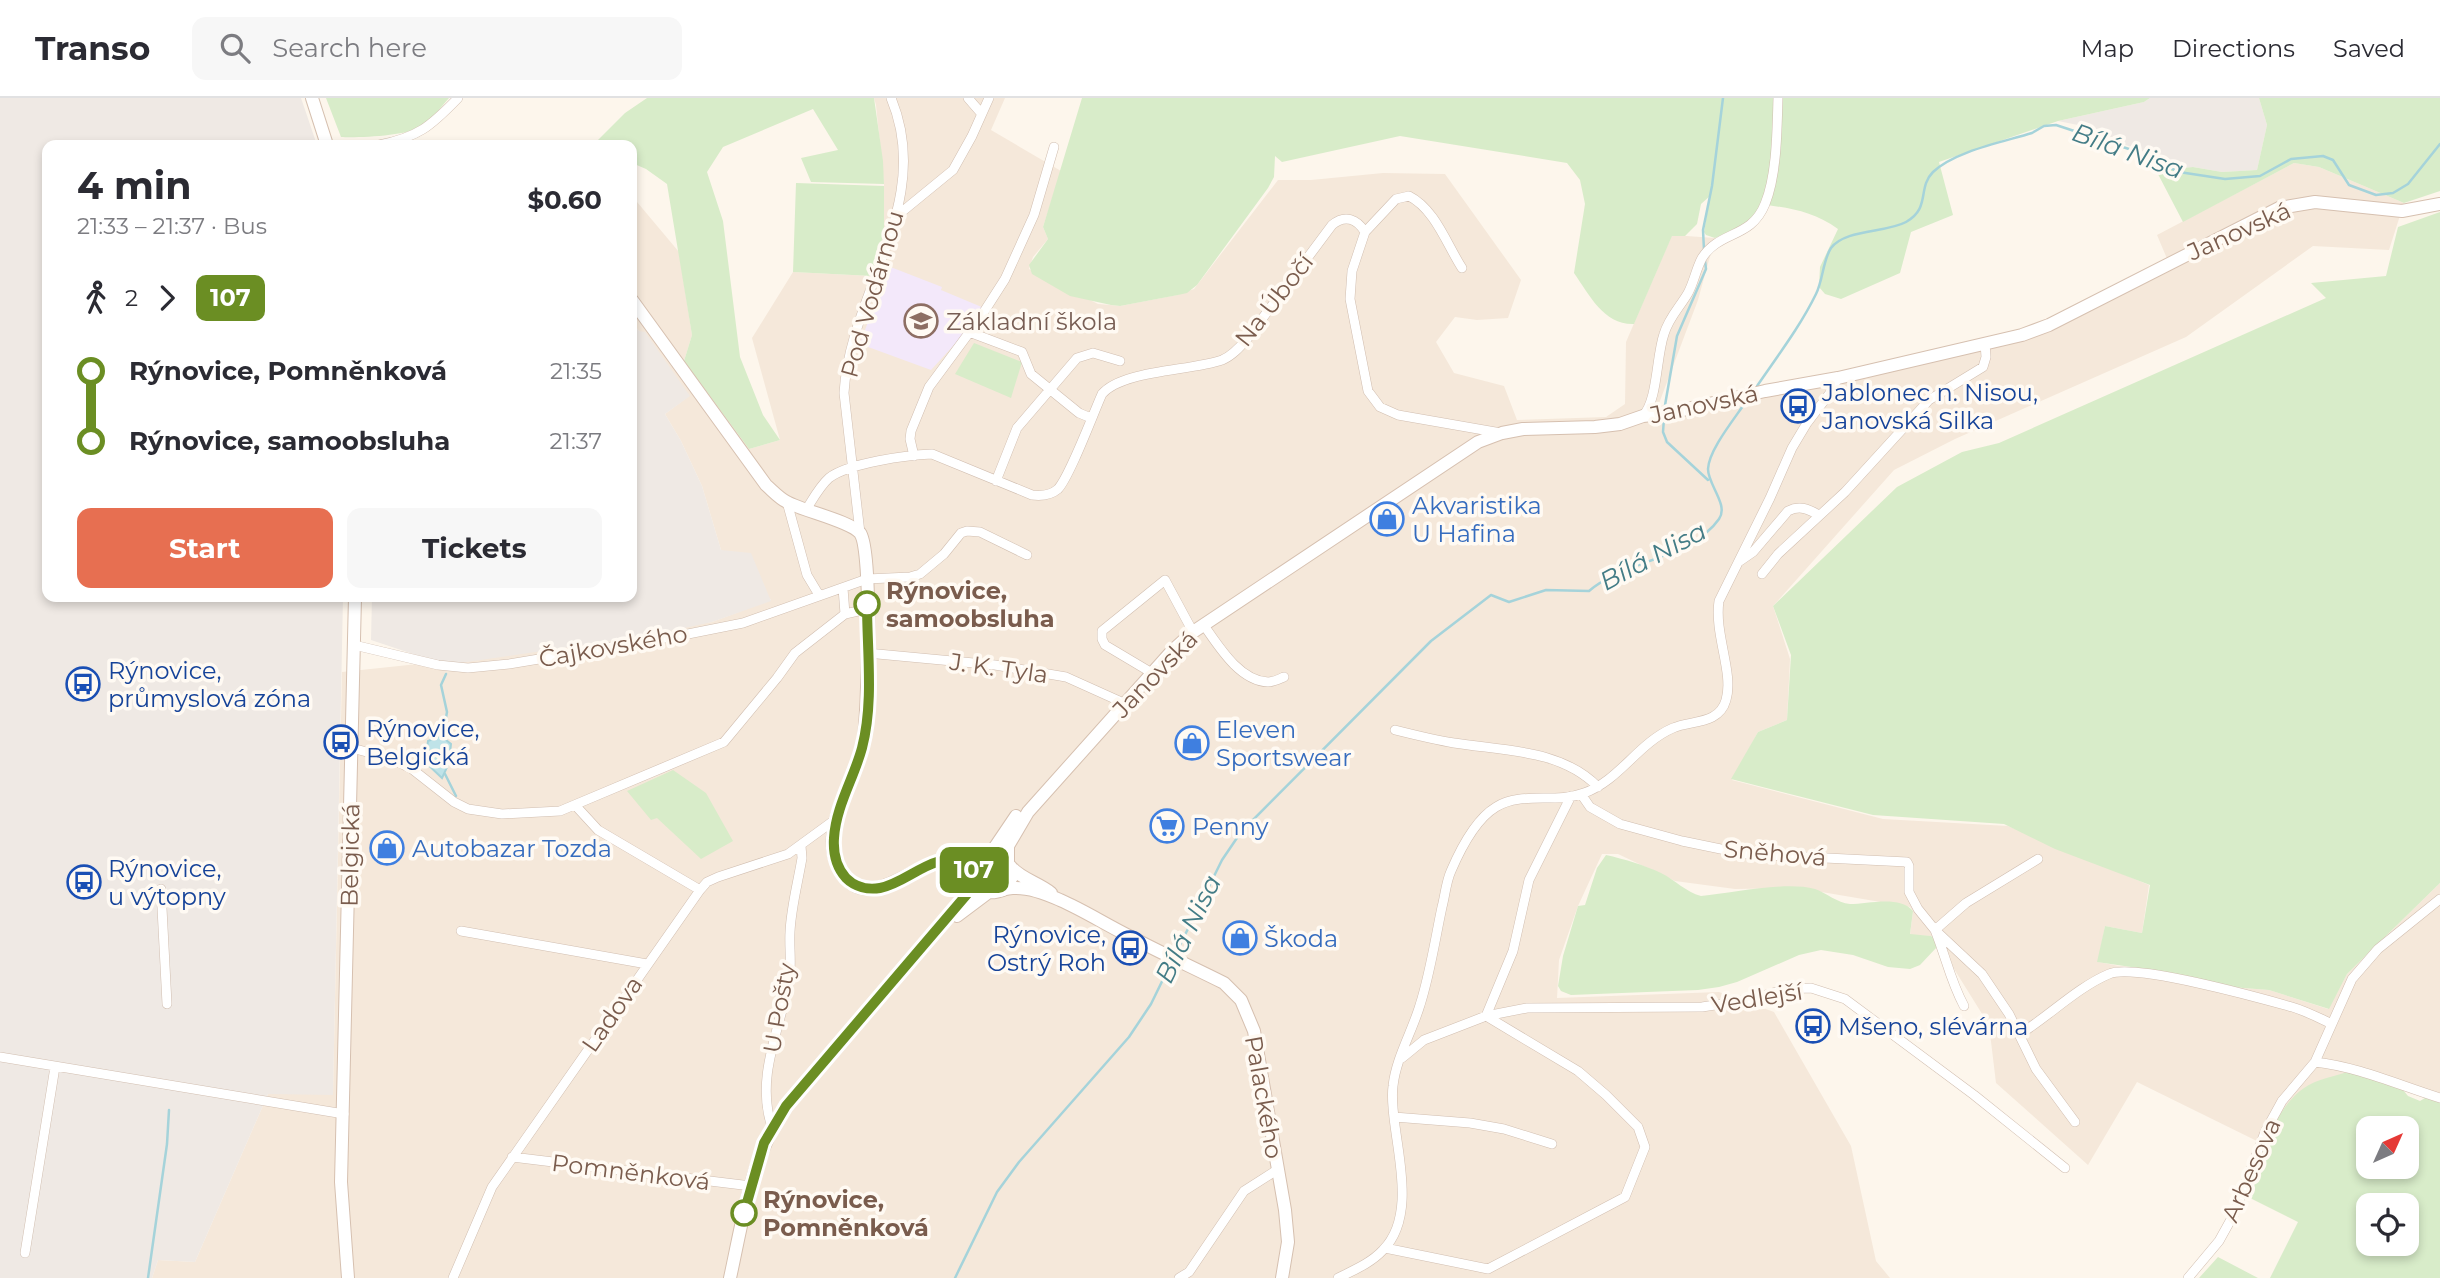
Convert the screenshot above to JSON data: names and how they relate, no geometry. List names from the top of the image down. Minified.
{"streets":{"street":["Janovská","Pod Vodárnou","Na Úbočí","Čajkovského","J. K. Tyla","Sněhová","Belgická","Vedlejší","U Pošty","Ladova","Palackého","Arbesova","Pomněnková"]},"crossings":[["Janovská","Na Úbočí"],["Janovská","J. K. Tyla"],["Janovská","Palackého"],["Pod Vodárnou","Na Úbočí"],["Čajkovského","Belgická"],["U Pošty","Ladova"],["Ladova","Pomněnková"]],"water":["Bílá Nisa"],"places":{"school or university":["Základní škola"],"bus stop":["Jablonec n. Nisou, Janovská Silka","Rýnovice, průmyslová zóna","Rýnovice, Belgická","Rýnovice, u výtopny","Rýnovice, Ostrý Roh","Mšeno, slévárna"],"shop":["Akvaristika U Hafina","Eleven Sportswear","Autobazar Tozda","Škoda"],"other":["Rýnovice, samoobsluha","Rýnovice, Pomněnková"],"supermarket":["Penny"]},"lines":["bus line 107"],"north":"top right","page":{"header":"Transo","search":"Search here","nav":["Map","Directions","Saved"],"on_map":"107","heading":["4 min","21:33 – 21:37 · Bus","$0.60"],"legs":["2","107"],"list":[{"name":"Rýnovice, Pomněnková","value":"21:35"},{"name":"Rýnovice, samoobsluha","value":"21:37"}],"buttons":["Start","Tickets"]}}
